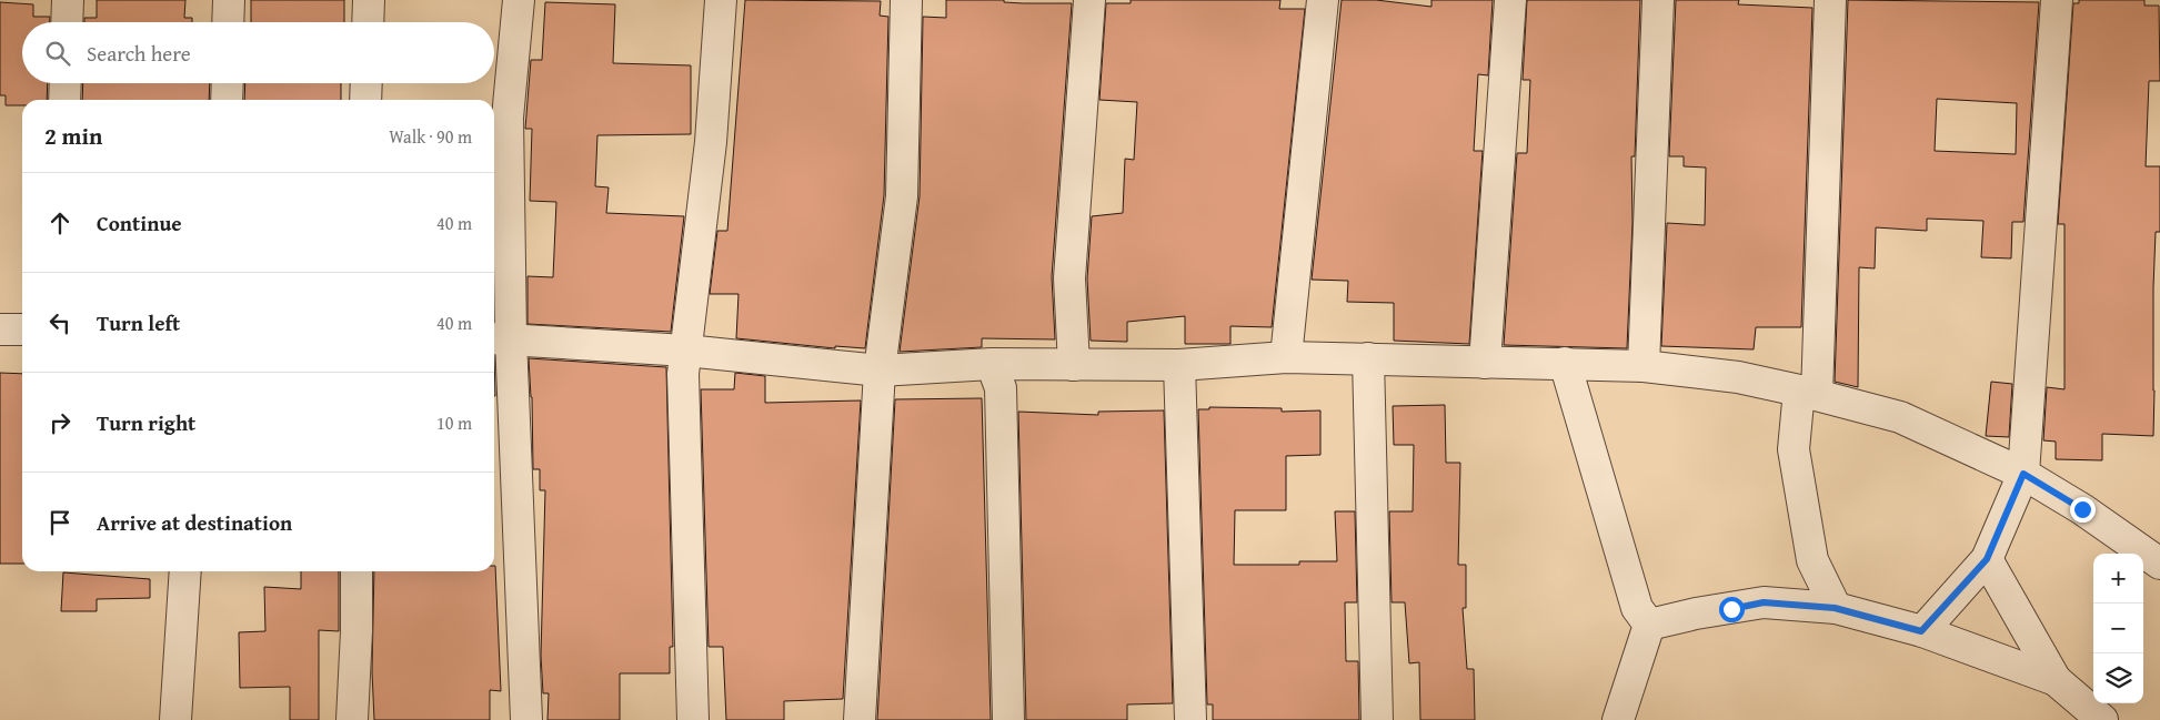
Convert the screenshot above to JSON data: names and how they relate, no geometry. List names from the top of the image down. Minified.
{"page":{"search":"Search here","heading":["2 min","Walk · 90 m"],"list":[["Continue","40 m"],["Turn left","40 m"],["Turn right","10 m"],"Arrive at destination"],"map_buttons":["+","−"]}}
